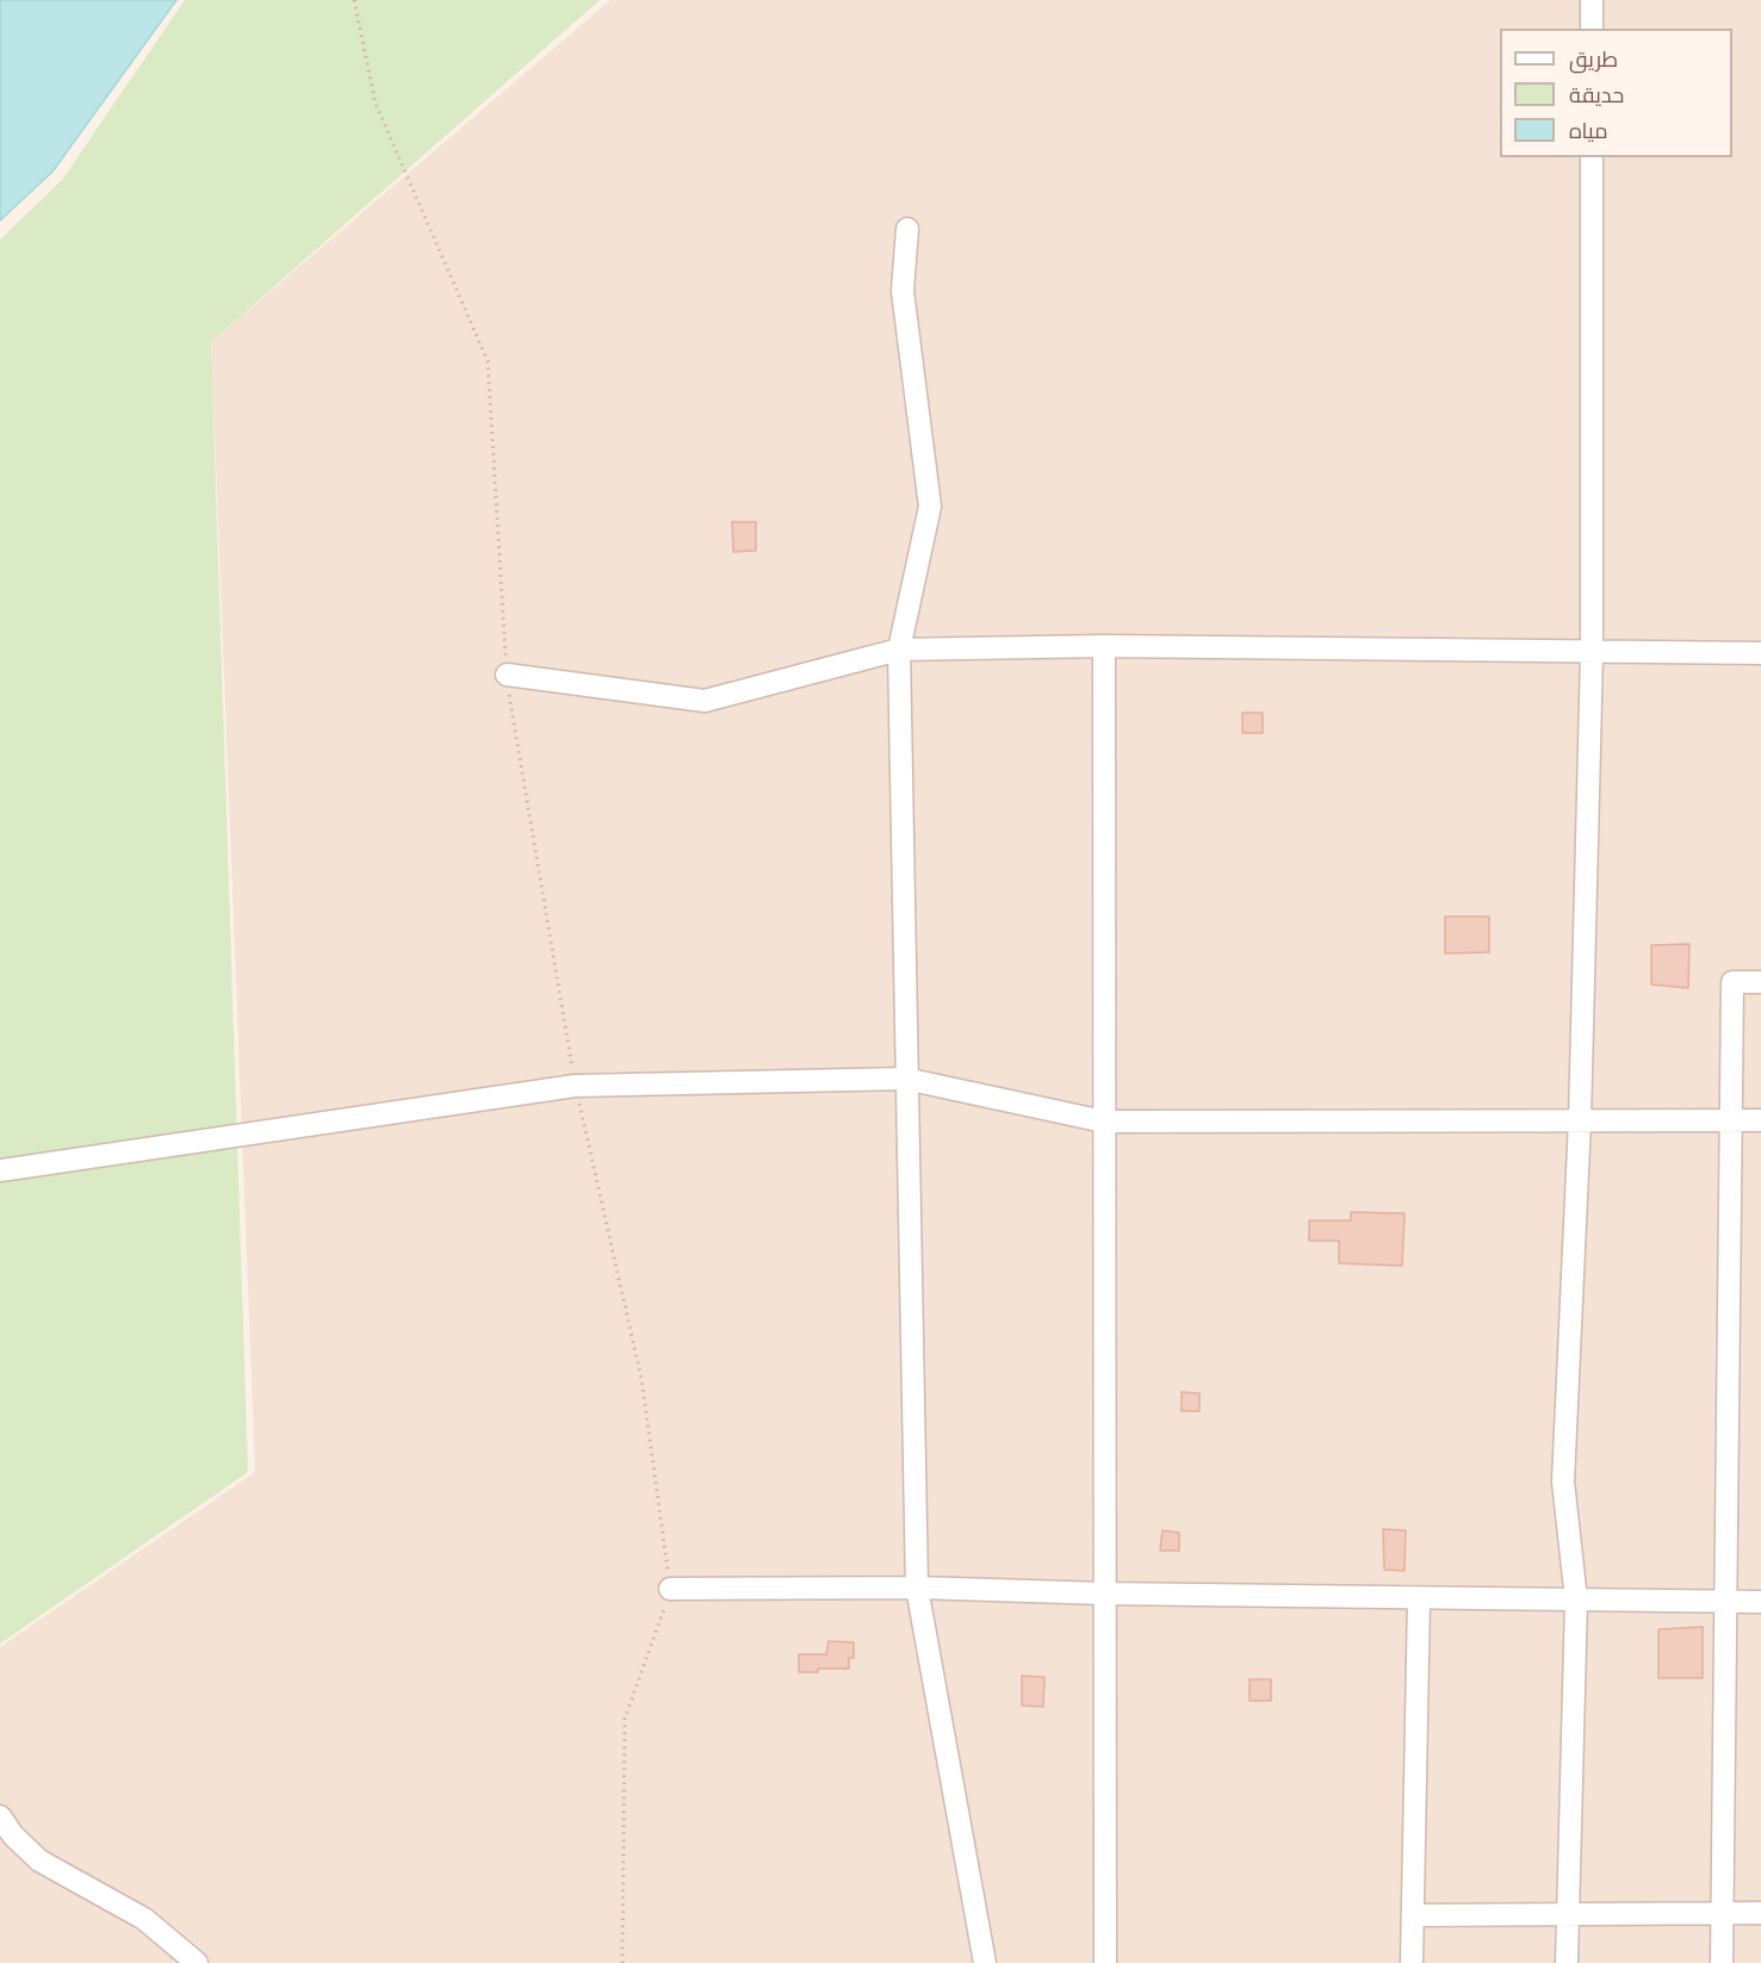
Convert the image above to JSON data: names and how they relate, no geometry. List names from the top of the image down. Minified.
{"legend":["طريق","حديقة","مياه"]}
